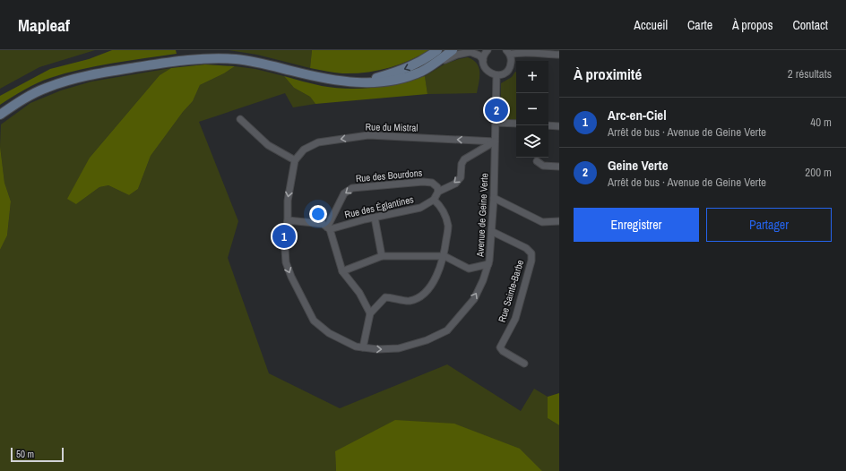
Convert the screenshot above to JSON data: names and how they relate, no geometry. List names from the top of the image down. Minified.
{"streets":{"street":["Rue du Mistral","Rue des Bourdons","Rue des Églantines","Avenue de Geine Verte","Rue Sainte-Barbe"]},"crossings":[["Rue du Mistral","Avenue de Geine Verte"],["Rue des Bourdons","Rue des Églantines"],["Avenue de Geine Verte","Rue Sainte-Barbe"]],"one_way":["Rue du Mistral","Rue des Bourdons"],"scale_bar":"50 m","page":{"header":"Mapleaf","nav":["Accueil","Carte","À propos","Contact"],"heading":["À proximité","2 résultats"],"map_buttons":["+","−"],"pins":["2","1"],"list":[{"mark":"1","name":"Arc-en-Ciel","note":"Arrêt de bus · Avenue de Geine Verte","value":"40 m"},{"mark":"2","name":"Geine Verte","note":"Arrêt de bus · Avenue de Geine Verte","value":"200 m"}],"buttons":["Enregistrer","Partager"],"scale":"50 m"}}
